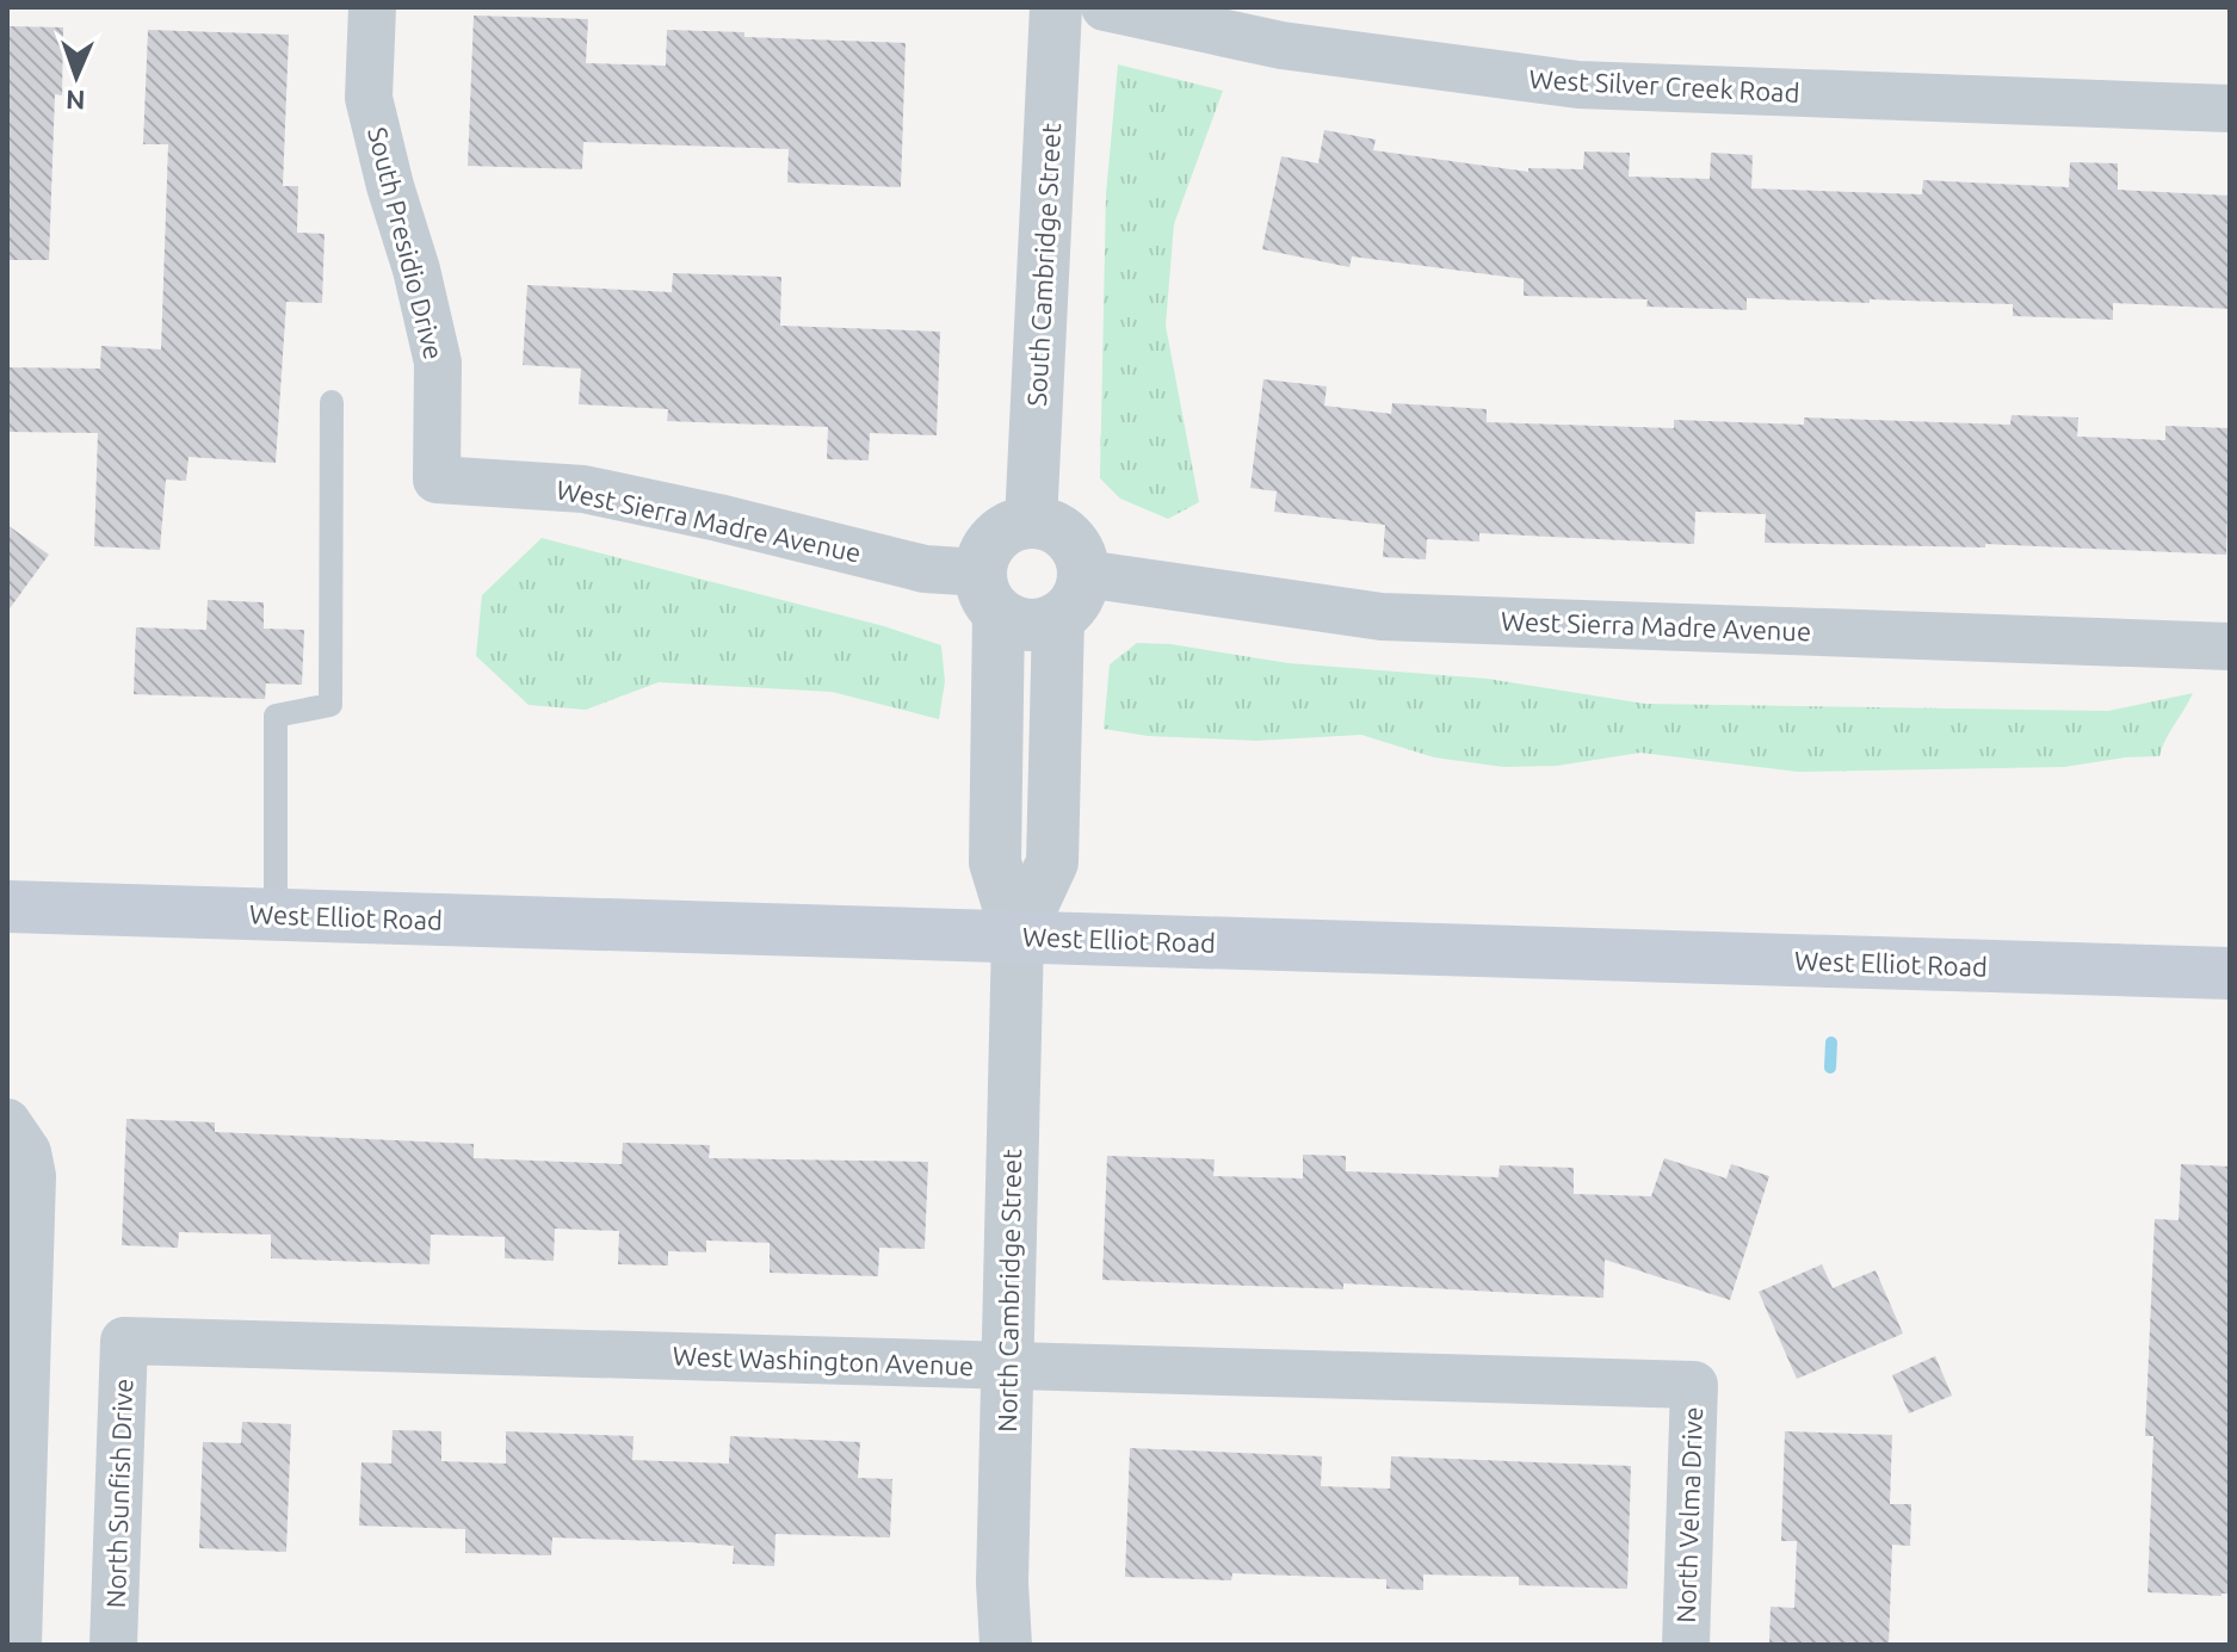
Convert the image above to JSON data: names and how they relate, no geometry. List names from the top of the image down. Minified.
{"streets":{"main road":["West Elliot Road"],"street":["West Silver Creek Road","South Presidio Drive","South Cambridge Street","West Sierra Madre Avenue","North Cambridge Street","West Washington Avenue","North Sunfish Drive","North Velma Drive"]},"crossings":[["South Presidio Drive","West Sierra Madre Avenue"],["South Cambridge Street","West Sierra Madre Avenue"],["West Elliot Road","North Cambridge Street"],["North Cambridge Street","West Washington Avenue"],["West Washington Avenue","North Sunfish Drive"],["West Washington Avenue","North Velma Drive"]],"north":"bottom"}
